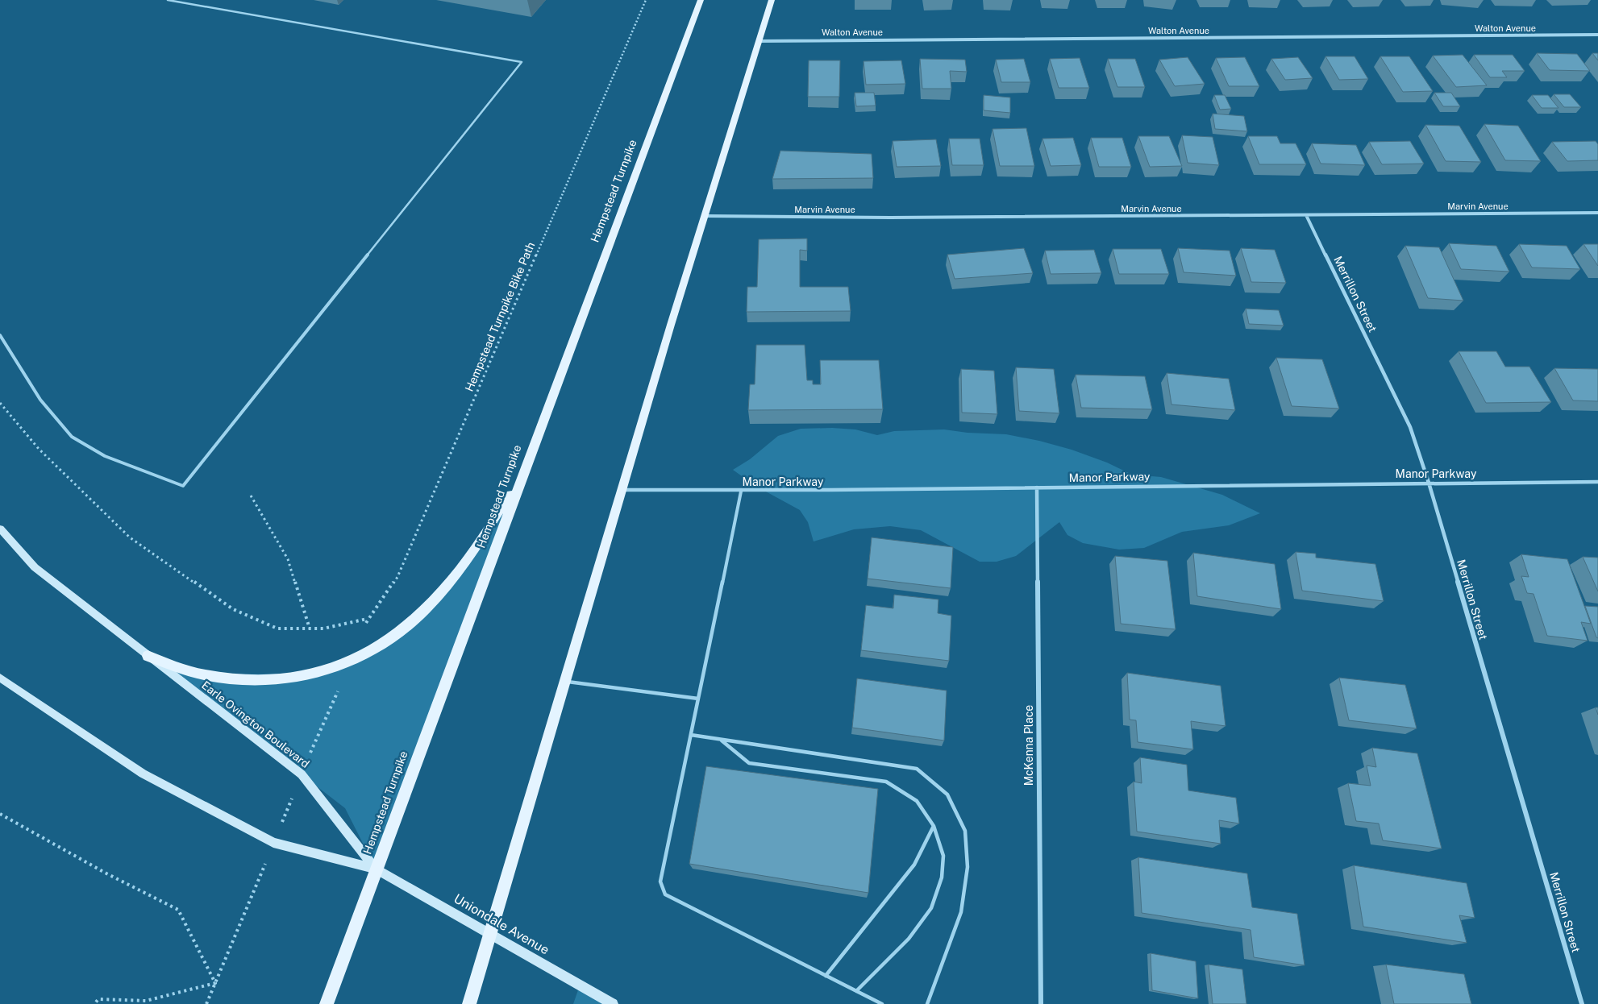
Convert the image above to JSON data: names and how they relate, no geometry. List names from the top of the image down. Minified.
{"streets":{"main road":["Hempstead Turnpike","Earle Ovington Boulevard","Uniondale Avenue"],"street":["Walton Avenue","Marvin Avenue","Merrillon Street","Manor Parkway","McKenna Place"],"path":["Hempstead Turnpike Bike Path"]},"crossings":[["Hempstead Turnpike","Earle Ovington Boulevard"],["Hempstead Turnpike","Uniondale Avenue"],["Marvin Avenue","Merrillon Street"],["Merrillon Street","Manor Parkway"],["Manor Parkway","McKenna Place"],["Earle Ovington Boulevard","Uniondale Avenue"]]}
